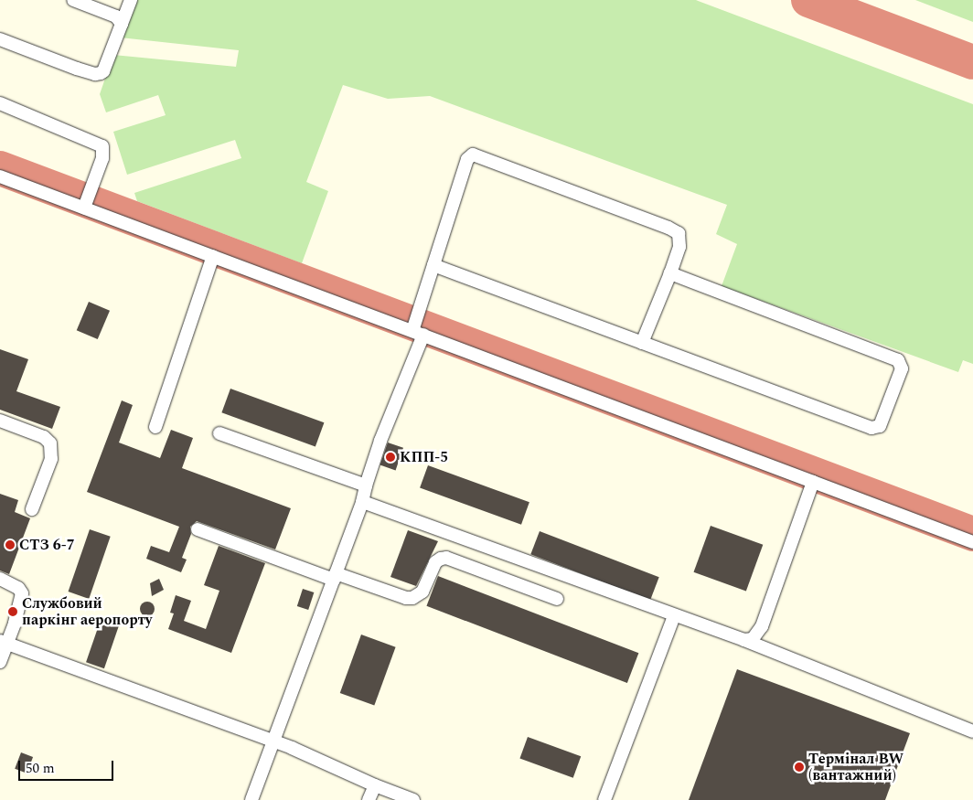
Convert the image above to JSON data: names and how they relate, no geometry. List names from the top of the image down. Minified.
{"places":["КПП-5","СТЗ 6-7","Службовий паркінг аеропорту","Термінал BW (вантажний)"],"scale_bar":"50 m"}
